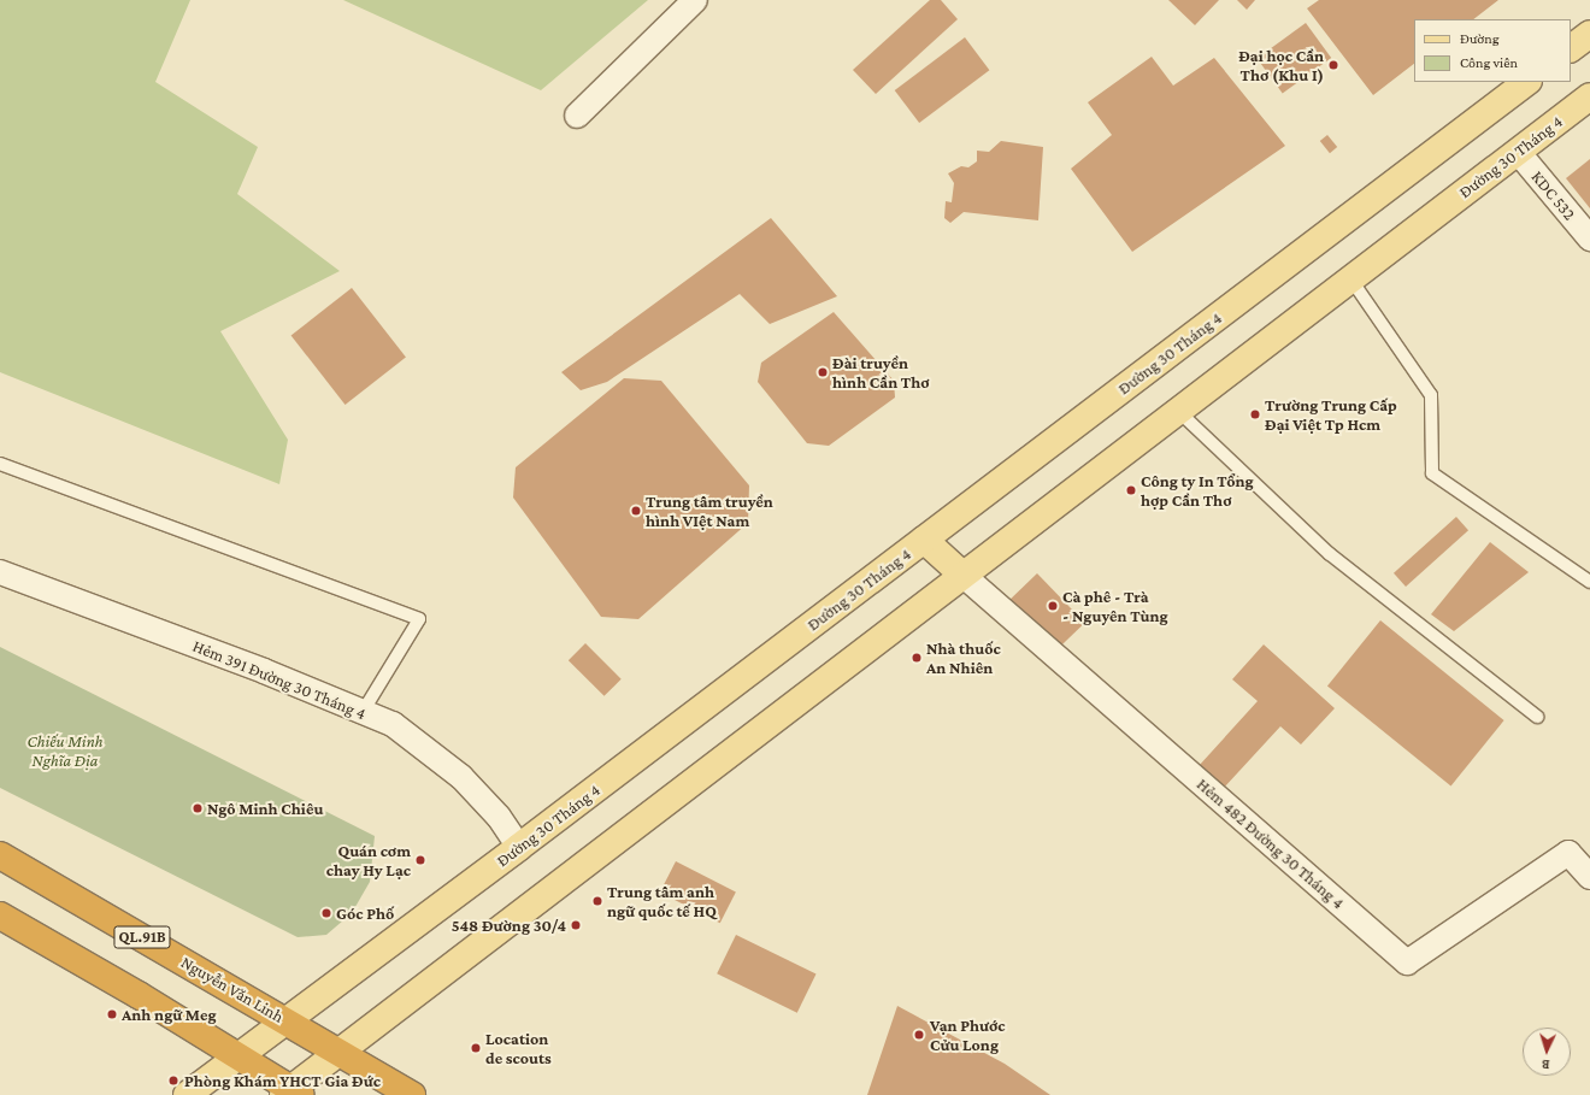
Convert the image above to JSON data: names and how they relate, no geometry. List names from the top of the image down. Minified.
{"streets":{"highway":["QL.91B","Nguyễn Văn Linh"],"main road":["Đường 30 Tháng 4"],"street":["KDC 532","Hẻm 391 Đường 30 Tháng 4","Hẻm 482 Đường 30 Tháng 4"]},"crossings":[["Đường 30 Tháng 4","KDC 532"],["Đường 30 Tháng 4","Hẻm 391 Đường 30 Tháng 4"],["Đường 30 Tháng 4","Hẻm 482 Đường 30 Tháng 4"],["Đường 30 Tháng 4","Nguyễn Văn Linh"]],"parks":["Chiếu Minh Nghĩa Địa"],"places":["Đại học Cần Thơ (Khu I)","Đài truyền hình Cần Thơ","Trường Trung Cấp Đại Việt Tp Hcm","Công ty In Tổng hợp Cần Thơ","Trung tâm truyền hình VIệt Nam","Cà phê - Trà - Nguyên Tùng","Nhà thuốc An Nhiên","Ngô Minh Chiêu","Quán cơm chay Hy Lạc","Trung tâm anh ngữ quốc tế HQ","Góc Phố","548 Đường 30/4","Anh ngữ Meg","Vạn Phước Cửu Long","Location de scouts","Phòng Khám YHCT Gia Đức"],"legend":["Đường","Công viên"],"north":"bottom"}
